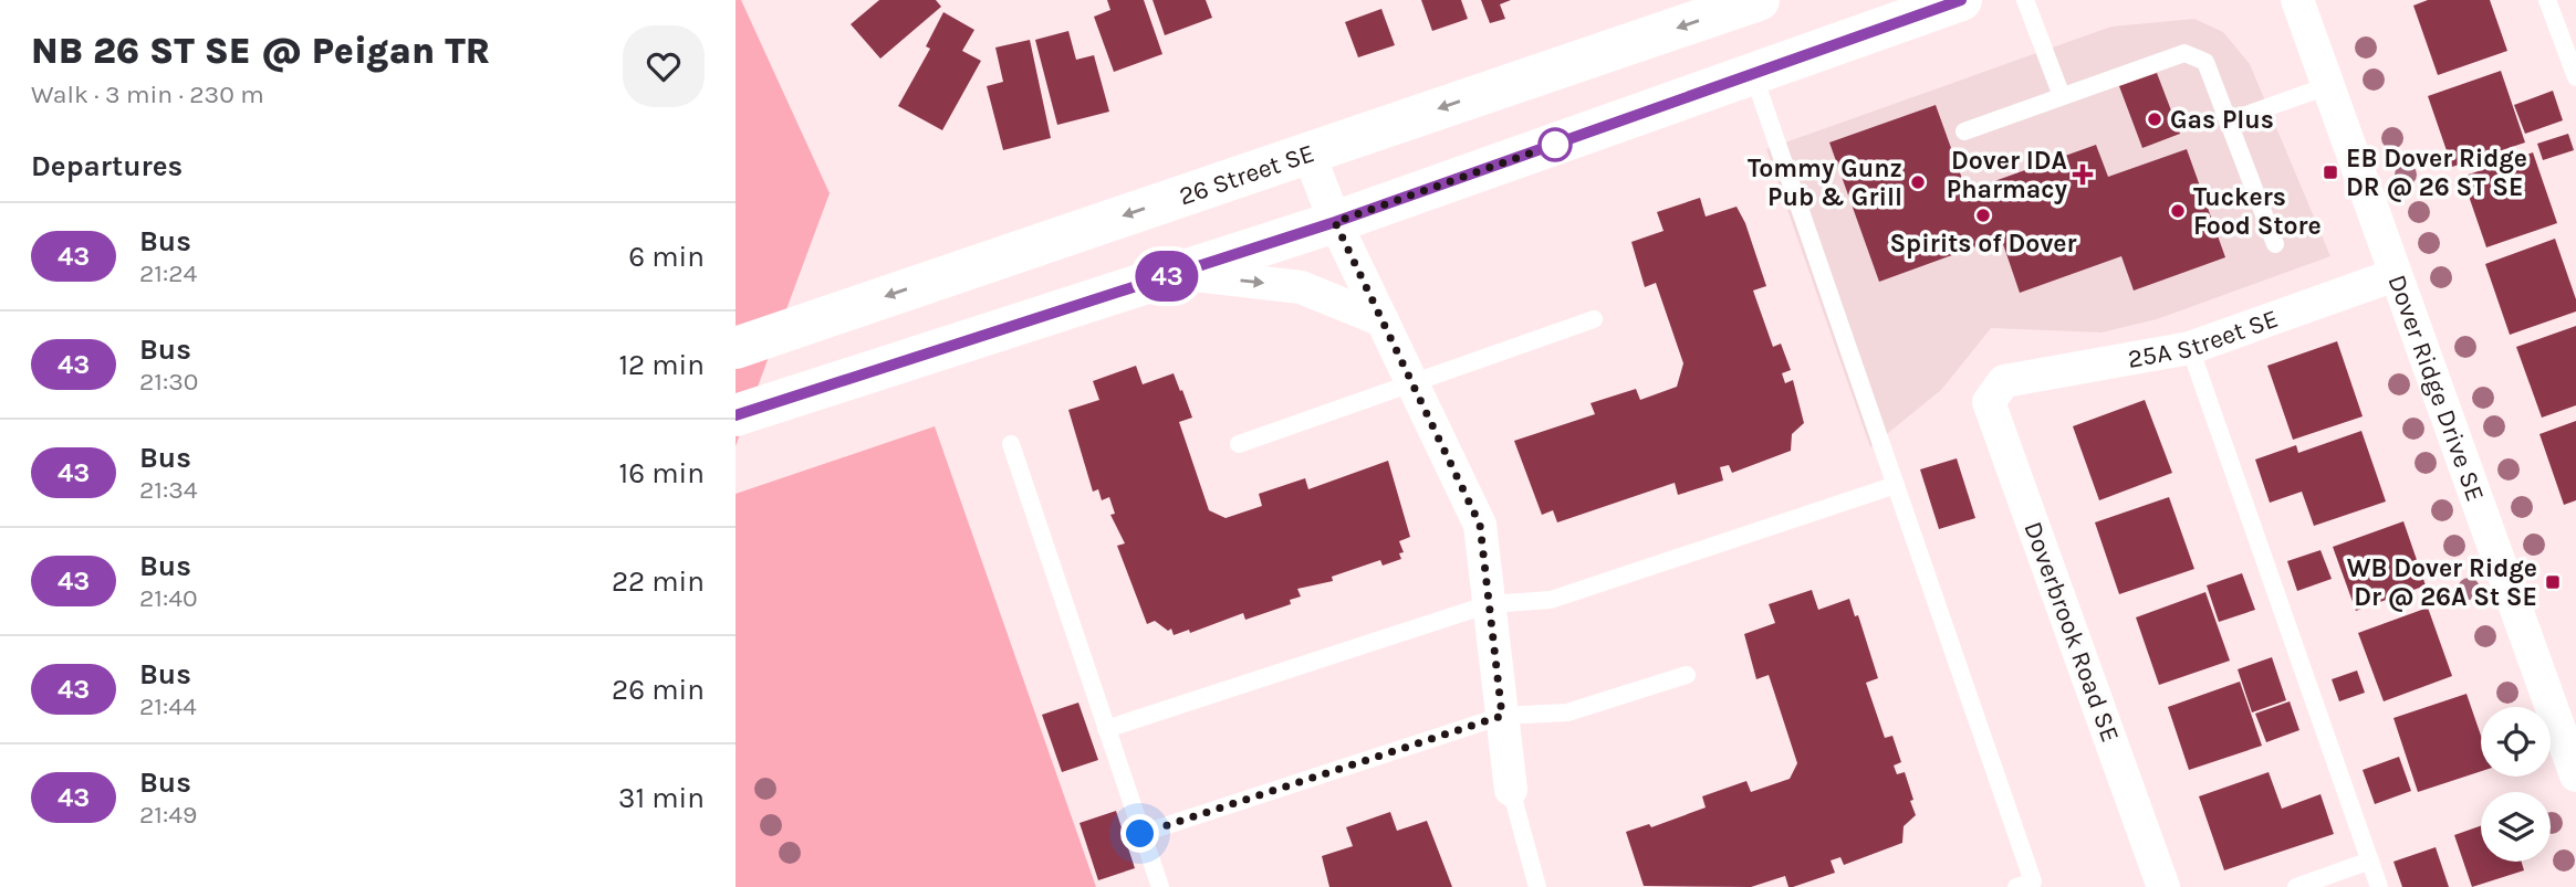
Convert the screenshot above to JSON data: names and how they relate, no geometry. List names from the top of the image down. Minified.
{"streets":{"street":["26 Street SE","25A Street SE","Dover Ridge Drive SE","Doverbrook Road SE"]},"crossings":[["25A Street SE","Dover Ridge Drive SE"],["25A Street SE","Doverbrook Road SE"]],"places":{"other":["Gas Plus","Tommy Gunz Pub & Grill","Tuckers Food Store","Spirits of Dover"],"transit":["EB Dover Ridge DR @ 26 ST SE","WB Dover Ridge Dr @ 26A St SE"],"health":["Dover IDA Pharmacy"]},"lines":["bus line 43"],"page":{"heading":[["NB 26 ST SE @ Peigan TR","Walk · 3 min · 230 m"],"Departures"],"on_map":"43","list":[{"mark":"43","name":"Bus","note":"21:24","value":"6 min"},{"mark":"43","name":"Bus","note":"21:30","value":"12 min"},{"mark":"43","name":"Bus","note":"21:34","value":"16 min"},{"mark":"43","name":"Bus","note":"21:40","value":"22 min"},{"mark":"43","name":"Bus","note":"21:44","value":"26 min"},{"mark":"43","name":"Bus","note":"21:49","value":"31 min"}]}}
